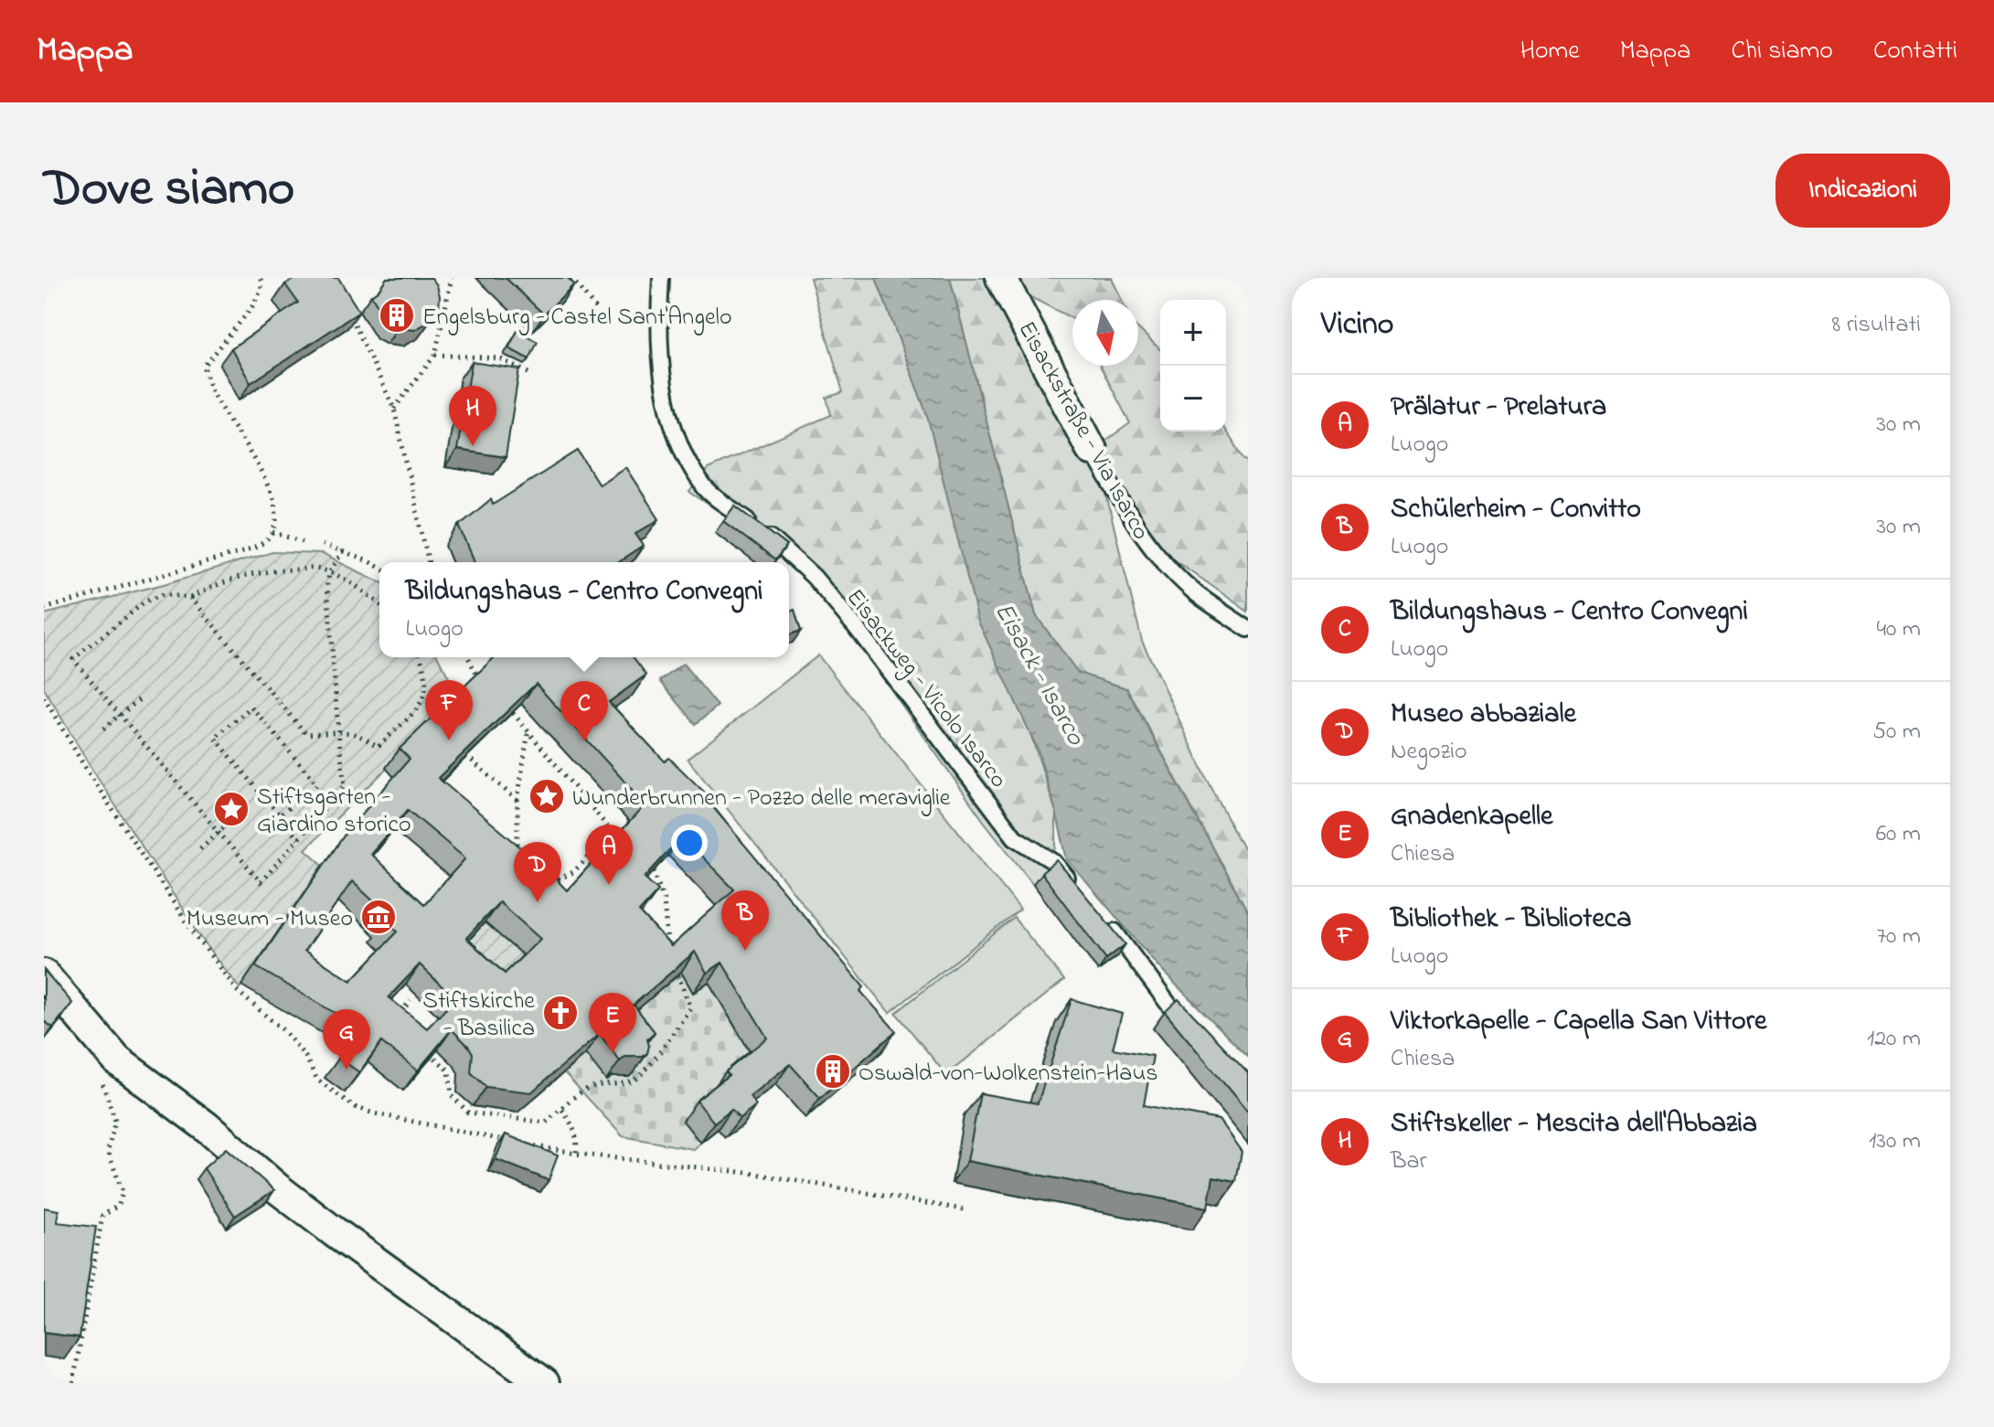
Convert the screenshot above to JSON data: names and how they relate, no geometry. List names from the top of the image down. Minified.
{"streets":{"street":["Eisackstraße - Via Isarco"],"lane":["Eisackweg - Vicolo Isarco"]},"water":["Eisack - Isarco"],"places":{"building":["Engelsburg - Castel Sant'Angelo","Oswald-von-Wolkenstein-Haus"],"place":["Wunderbrunnen - Pozzo delle meraviglie","Stiftsgarten - Giardino storico"],"museum":["Museum - Museo"],"church":["Stiftskirche - Basilica"]},"north":"bottom","page":{"header":"Mappa","nav":["Home","Mappa","Chi siamo","Contatti"],"title":"Dove siamo","buttons":"Indicazioni","heading":["Vicino","8 risultati"],"map_buttons":["+","−"],"list":[{"mark":"A","name":"Prälatur - Prelatura","note":"Luogo","value":"30 m"},{"mark":"B","name":"Schülerheim - Convitto","note":"Luogo","value":"30 m"},{"mark":"C","name":"Bildungshaus - Centro Convegni","note":"Luogo","value":"40 m"},{"mark":"D","name":"Museo abbaziale","note":"Negozio","value":"50 m"},{"mark":"E","name":"Gnadenkapelle","note":"Chiesa","value":"60 m"},{"mark":"F","name":"Bibliothek - Biblioteca","note":"Luogo","value":"70 m"},{"mark":"G","name":"Viktorkapelle - Capella San Vittore","note":"Chiesa","value":"120 m"},{"mark":"H","name":"Stiftskeller - Mescita dell'Abbazia","note":"Bar","value":"130 m"}],"pins":["H","F","C","A","D","B","E","G"],"popup":["Bildungshaus - Centro Convegni","Luogo"]}}
